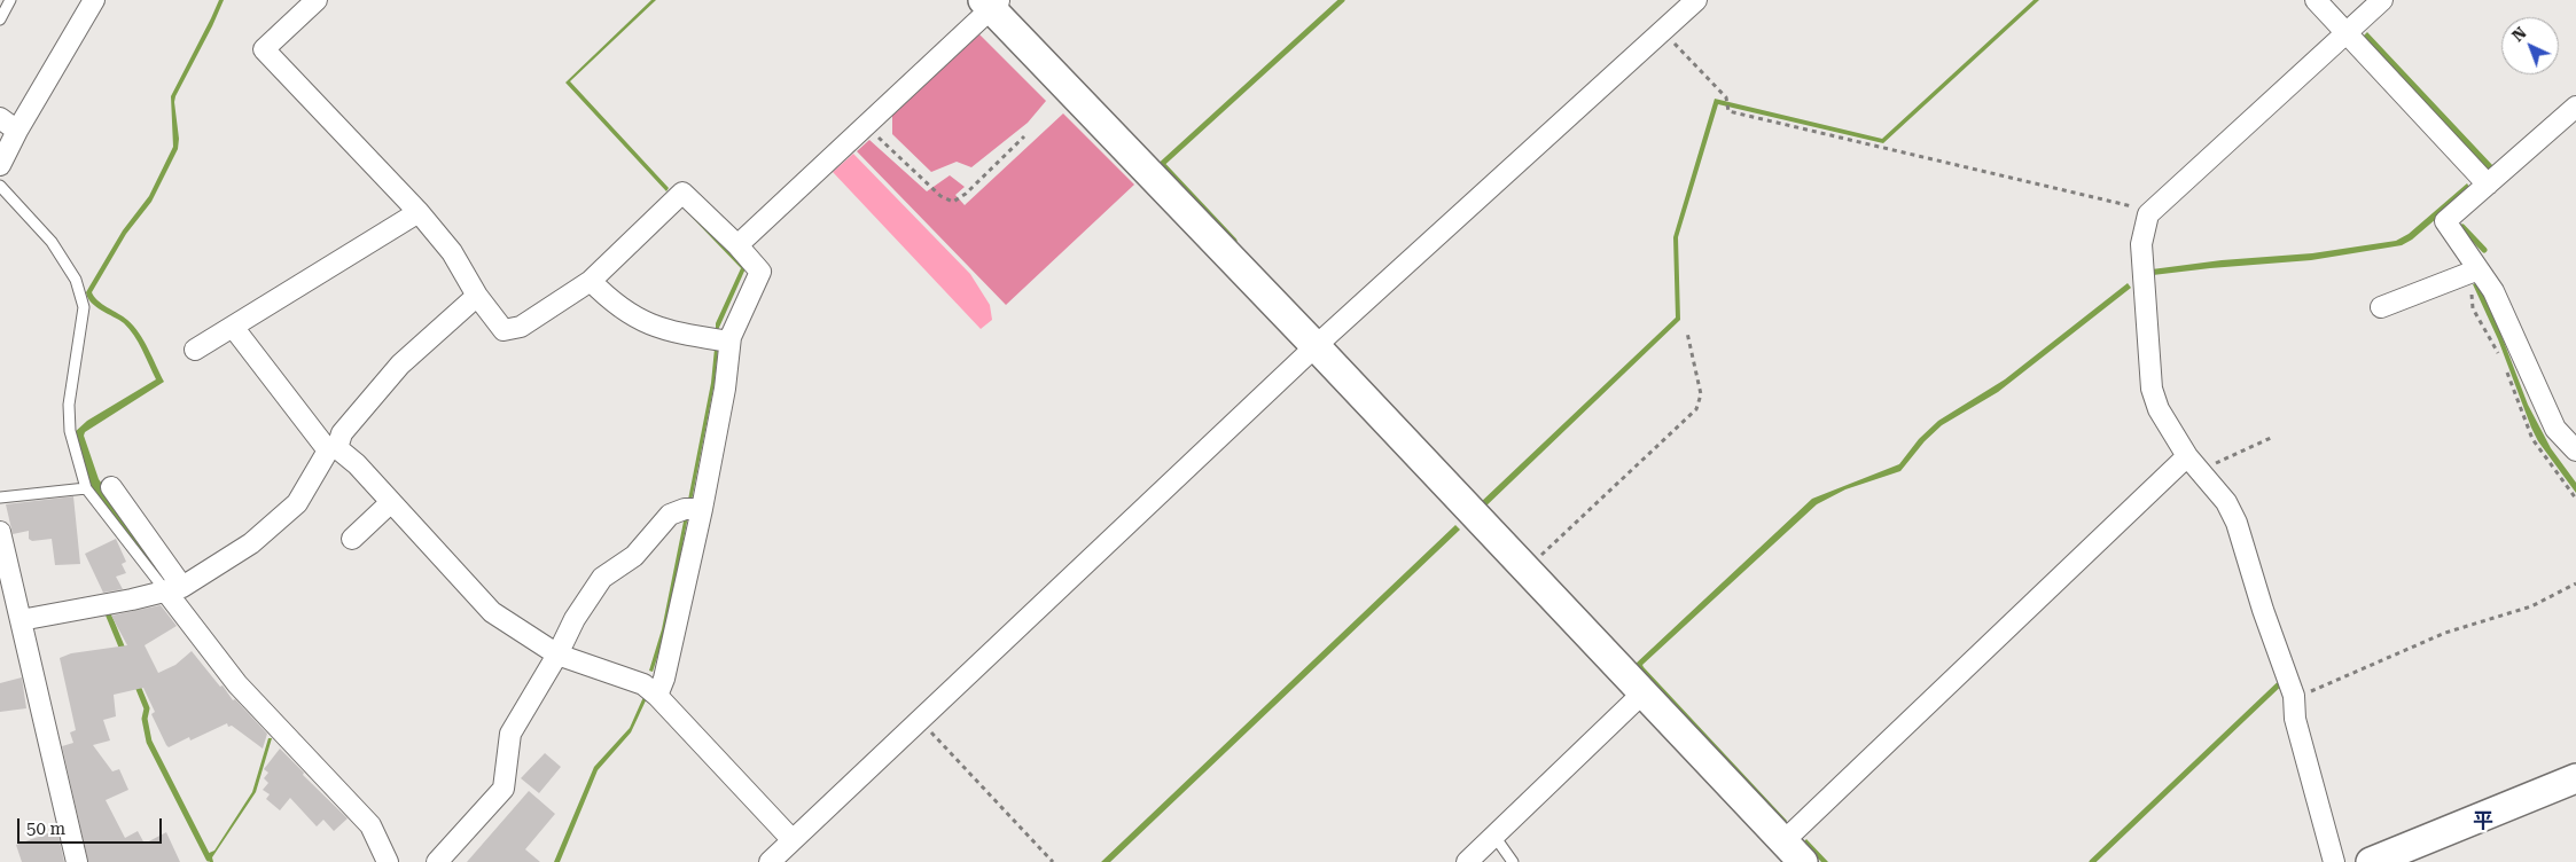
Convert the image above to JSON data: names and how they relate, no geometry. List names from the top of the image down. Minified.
{"districts":["平"],"scale_bar":"50 m","north":"top left"}
